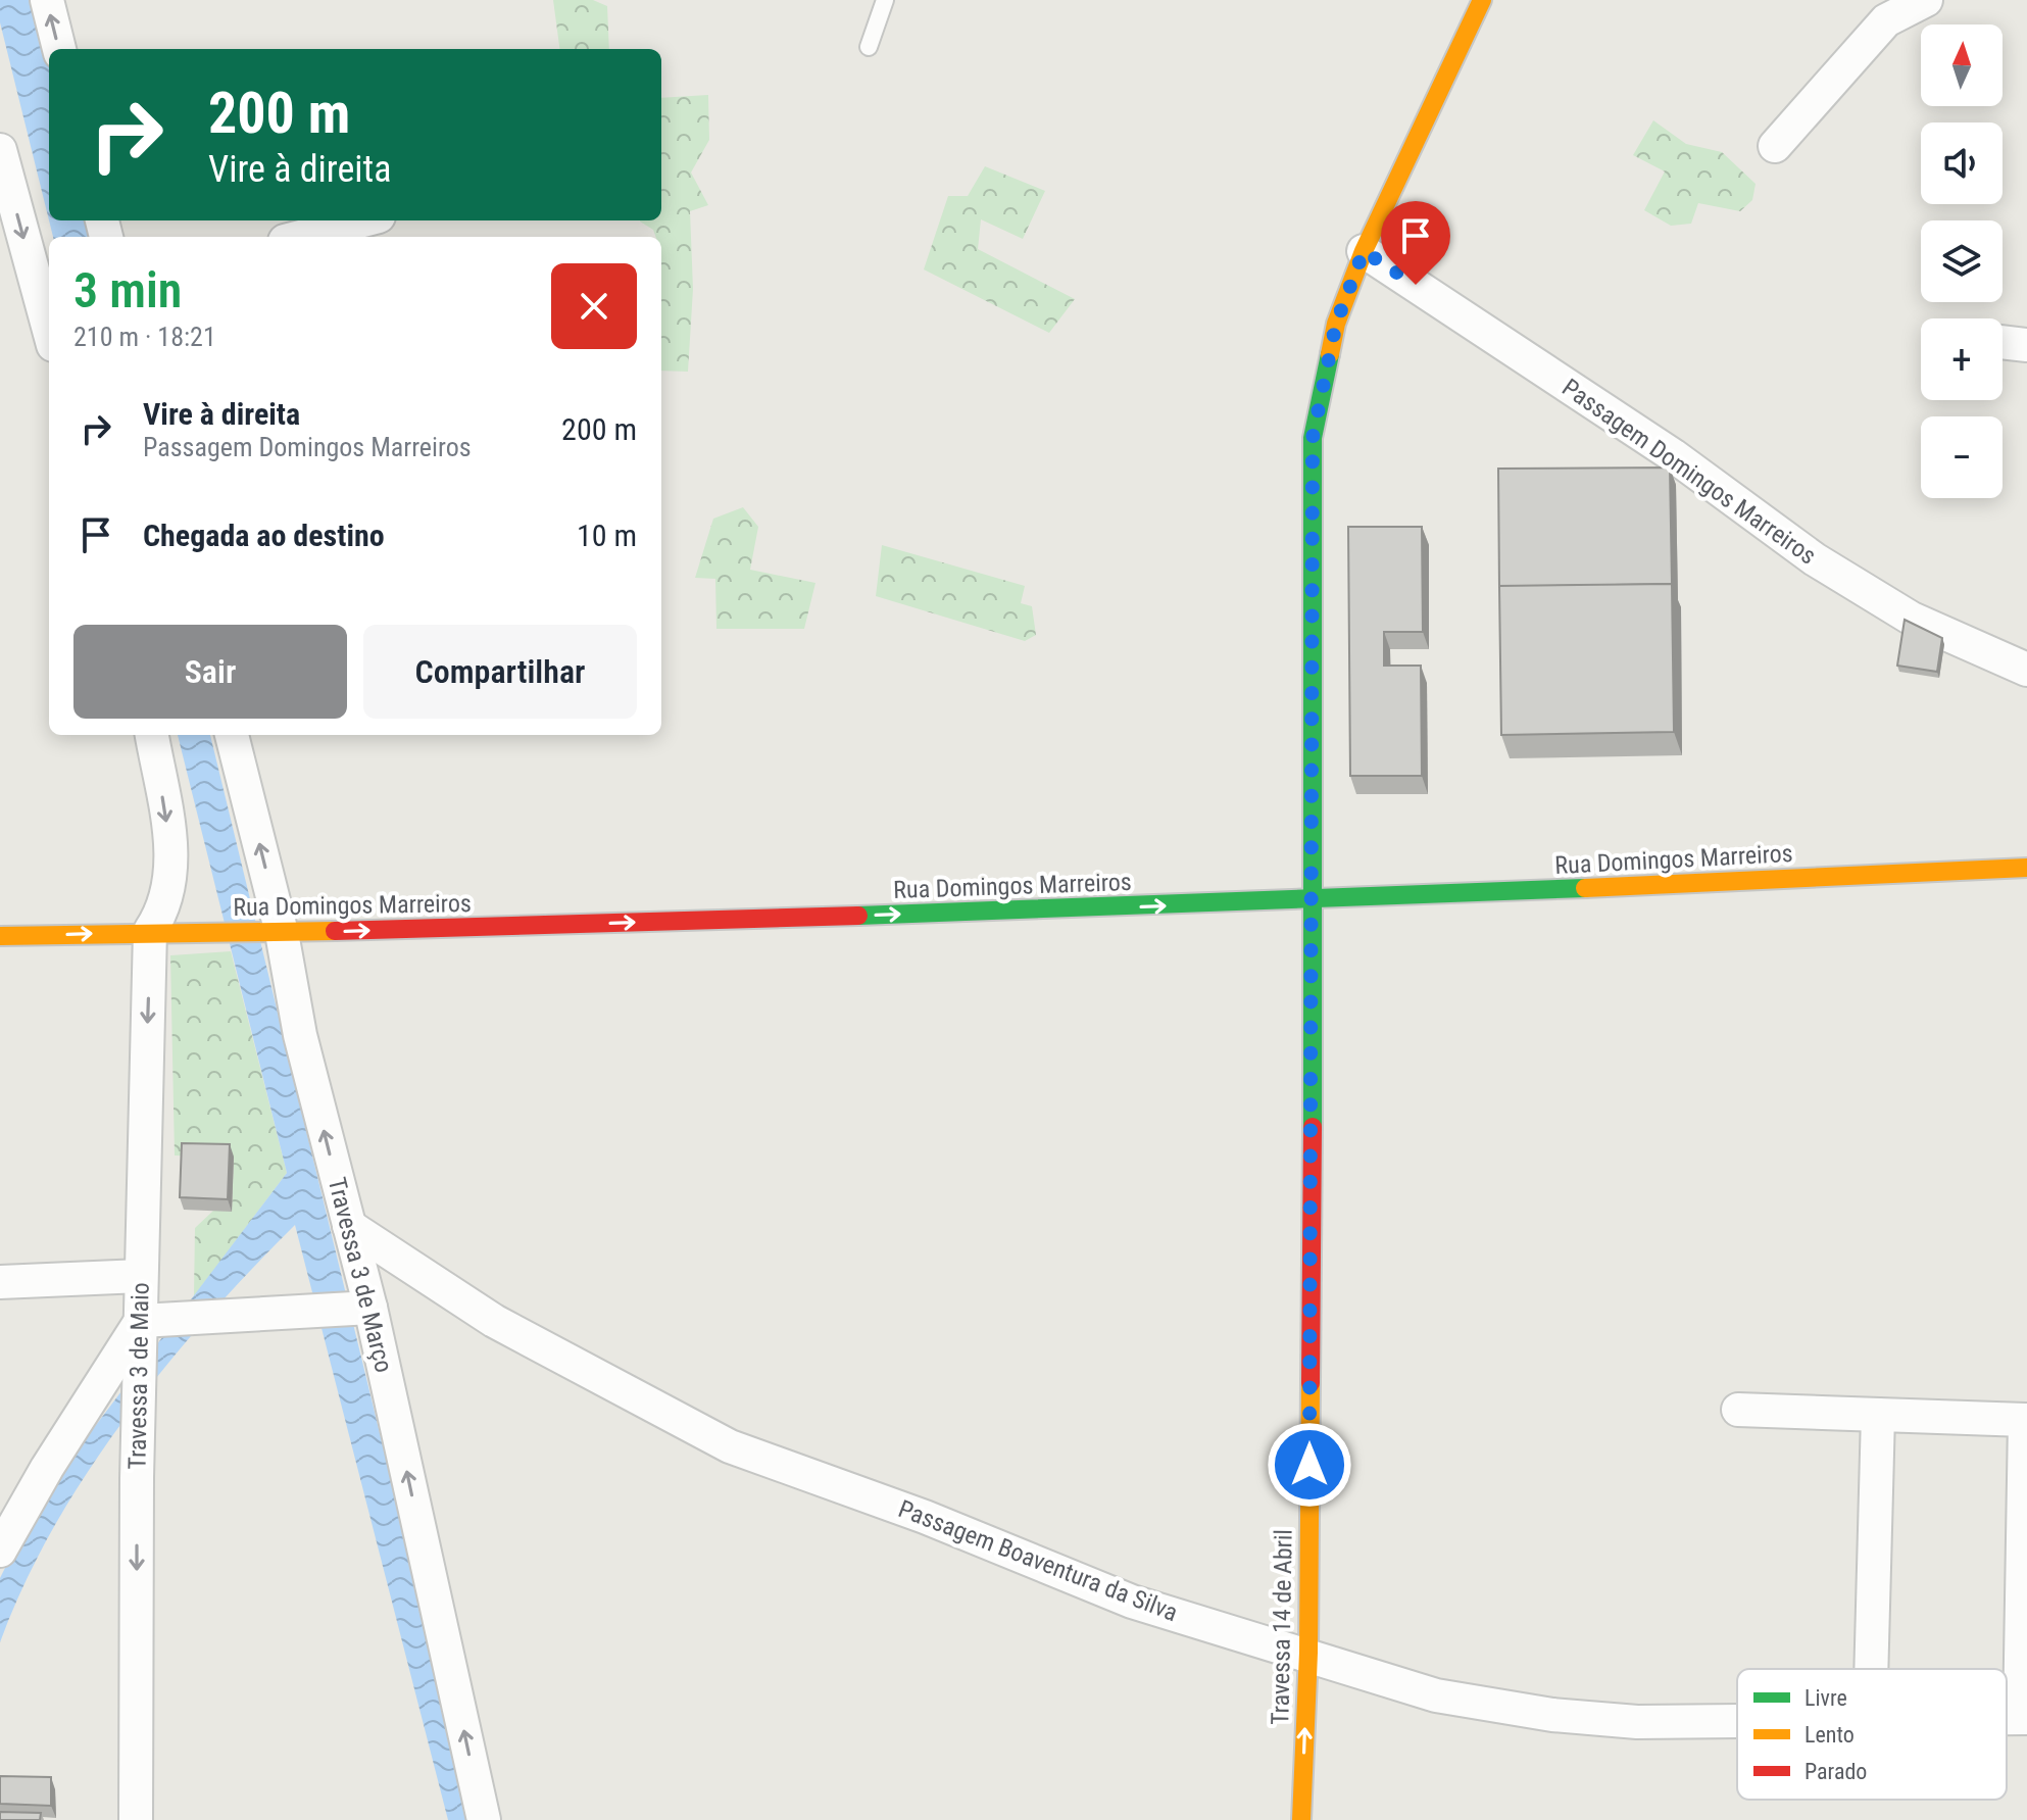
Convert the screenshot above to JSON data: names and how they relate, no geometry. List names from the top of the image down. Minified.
{"streets":{"street":["Passagem Domingos Marreiros","Rua Domingos Marreiros","Travessa 3 de Março","Travessa 3 de Maio","Passagem Boaventura da Silva","Travessa 14 de Abril"]},"crossings":[["Passagem Domingos Marreiros","Travessa 14 de Abril"],["Rua Domingos Marreiros","Travessa 3 de Março"],["Rua Domingos Marreiros","Travessa 3 de Maio"],["Rua Domingos Marreiros","Travessa 14 de Abril"],["Travessa 3 de Março","Passagem Boaventura da Silva"],["Passagem Boaventura da Silva","Travessa 14 de Abril"]],"one_way":["Rua Domingos Marreiros","Travessa 3 de Março","Travessa 3 de Maio"],"legend":["Livre","Lento","Parado"],"north":"top","page":{"map_buttons":["+","−"],"turn":["200 m","Vire à direita"],"heading":["3 min","210 m · 18:21"],"list":[{"name":"Vire à direita","note":"Passagem Domingos Marreiros","value":"200 m"},{"name":"Chegada ao destino","value":"10 m"}],"buttons":["Sair","Compartilhar"]}}
